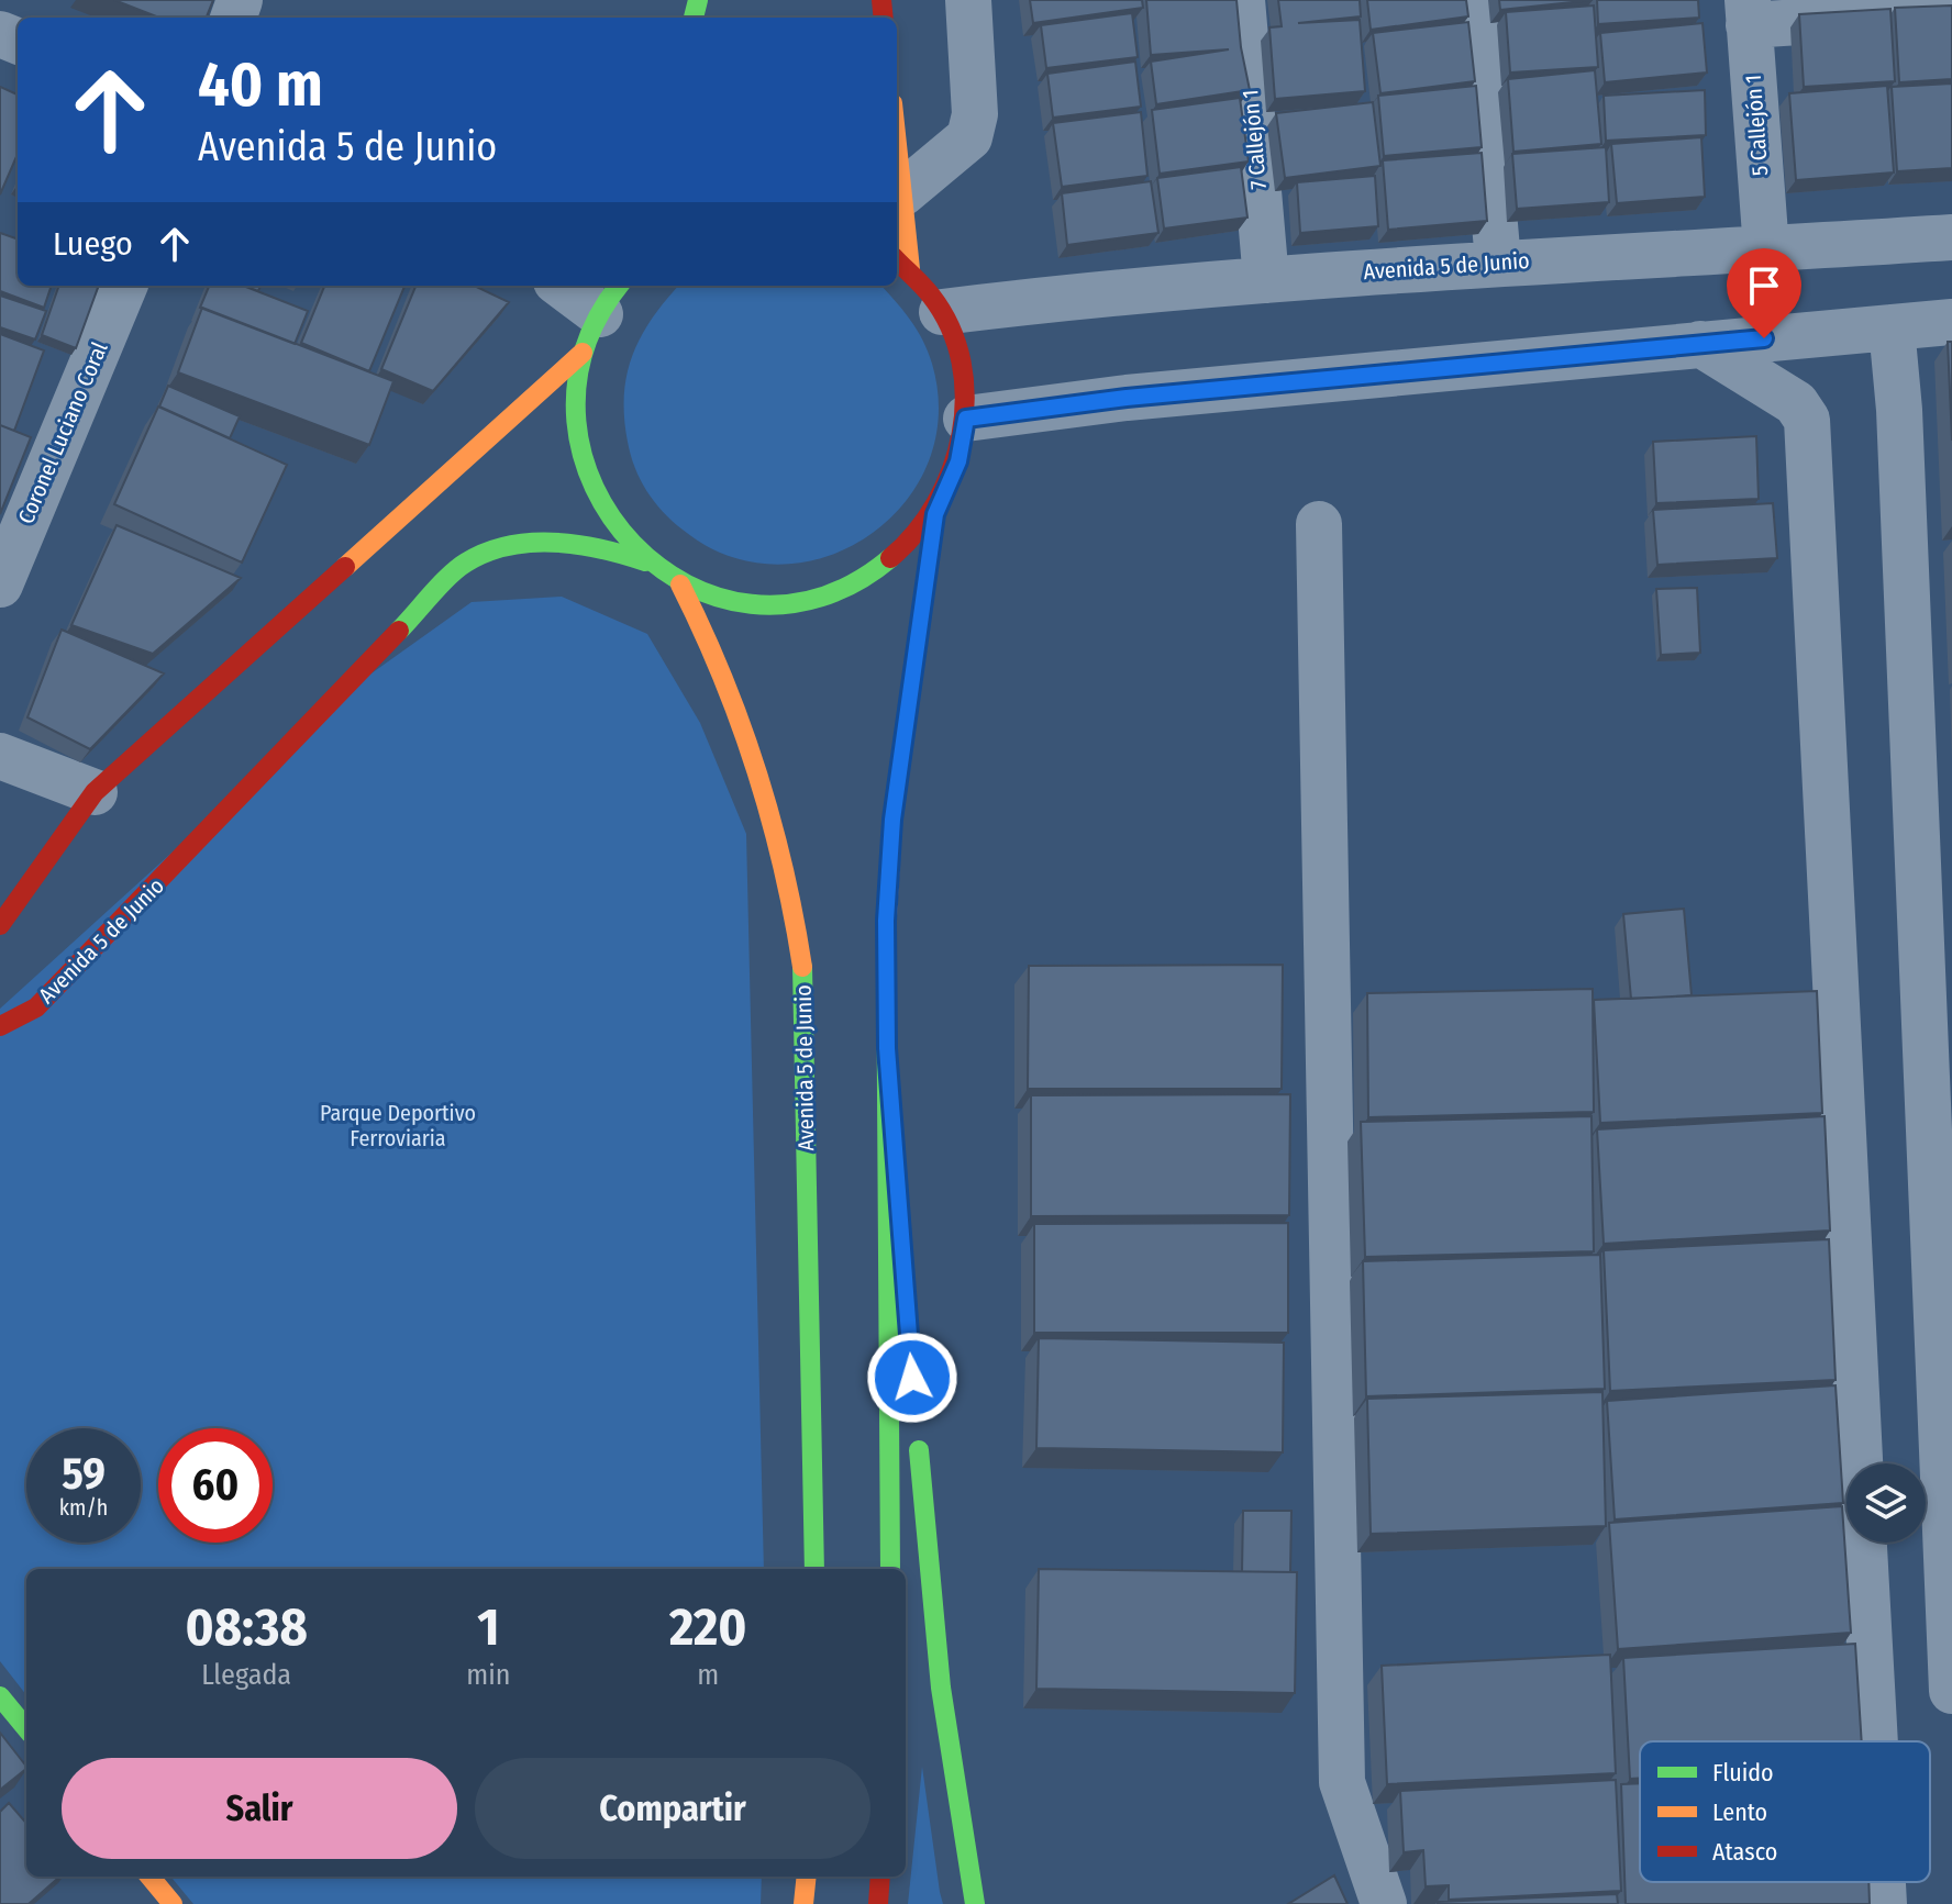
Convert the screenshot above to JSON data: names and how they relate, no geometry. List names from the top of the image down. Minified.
{"streets":{"main road":["Avenida 5 de Junio"],"street":["5 Callejón 1","7 Callejón 1","Coronel Luciano Coral"]},"crossings":[["5 Callejón 1","Avenida 5 de Junio"],["7 Callejón 1","Avenida 5 de Junio"]],"parks":["Parque Deportivo Ferroviaria"],"legend":["Fluido","Lento","Atasco"],"page":{"turn":["40 m","Avenida 5 de Junio"],"then":"Luego","speed":"59 km/h","limit":"60","eta":["08:38","Llegada","1","min","220","m"],"buttons":["Salir","Compartir"]}}
